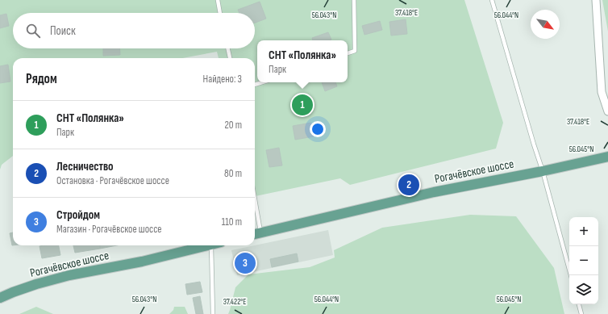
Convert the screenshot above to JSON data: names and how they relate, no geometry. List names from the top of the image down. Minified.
{"streets":{"main road":["Рогачёвское шоссе"]},"north":"bottom right","page":{"search":"Поиск","popup":["СНТ «Полянка»","Парк"],"heading":["Рядом","Найдено: 3"],"pins":["1","2","3"],"list":[{"mark":"1","name":"СНТ «Полянка»","note":"Парк","value":"20 m"},{"mark":"2","name":"Лесничество","note":"Остановка · Рогачёвское шоссе","value":"80 m"},{"mark":"3","name":"Стройдом","note":"Магазин · Рогачёвское шоссе","value":"110 m"}],"map_buttons":["+","−"]},"coordinates":["37.418°E","56.044°N","56.043°N","56.045°N","37.422°E"]}
